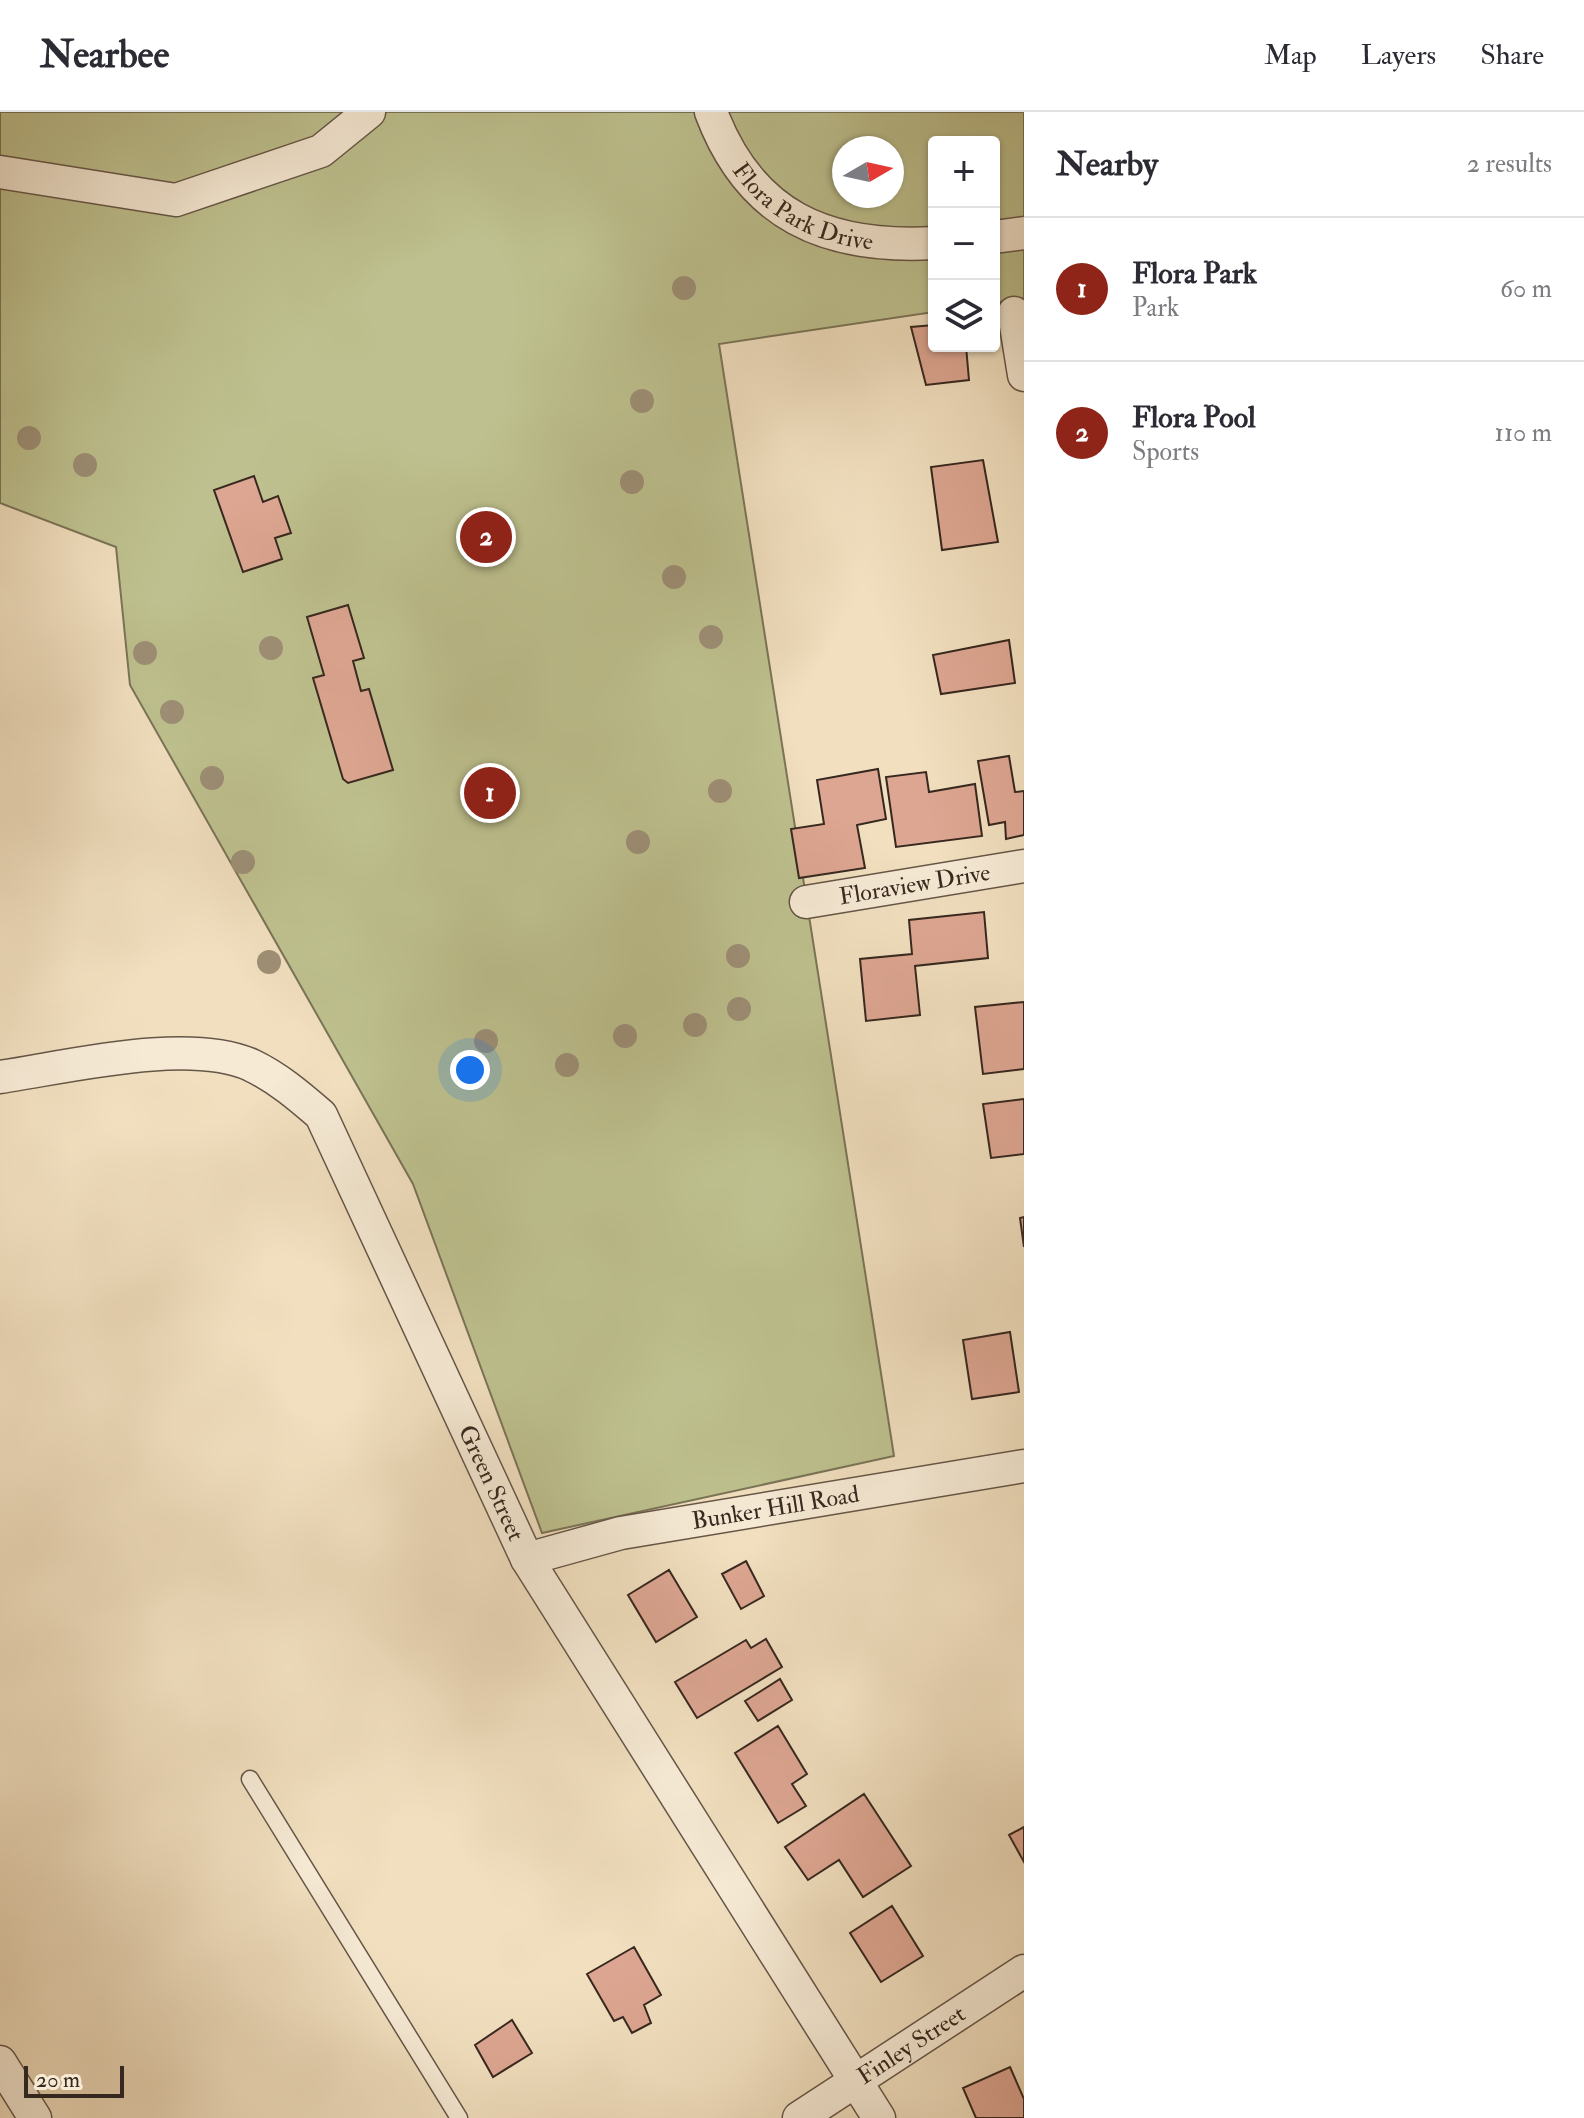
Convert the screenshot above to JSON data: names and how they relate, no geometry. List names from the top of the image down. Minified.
{"streets":{"street":["Flora Park Drive","Floraview Drive","Green Street","Bunker Hill Road","Finley Street"]},"crossings":[["Green Street","Bunker Hill Road"],["Green Street","Finley Street"]],"scale_bar":"20 m","north":"right","page":{"header":"Nearbee","nav":["Map","Layers","Share"],"heading":["Nearby","2 results"],"map_buttons":["+","−"],"list":[{"mark":"1","name":"Flora Park","note":"Park","value":"60 m"},{"mark":"2","name":"Flora Pool","note":"Sports","value":"110 m"}],"pins":["2","1"],"scale":"20 m"}}
